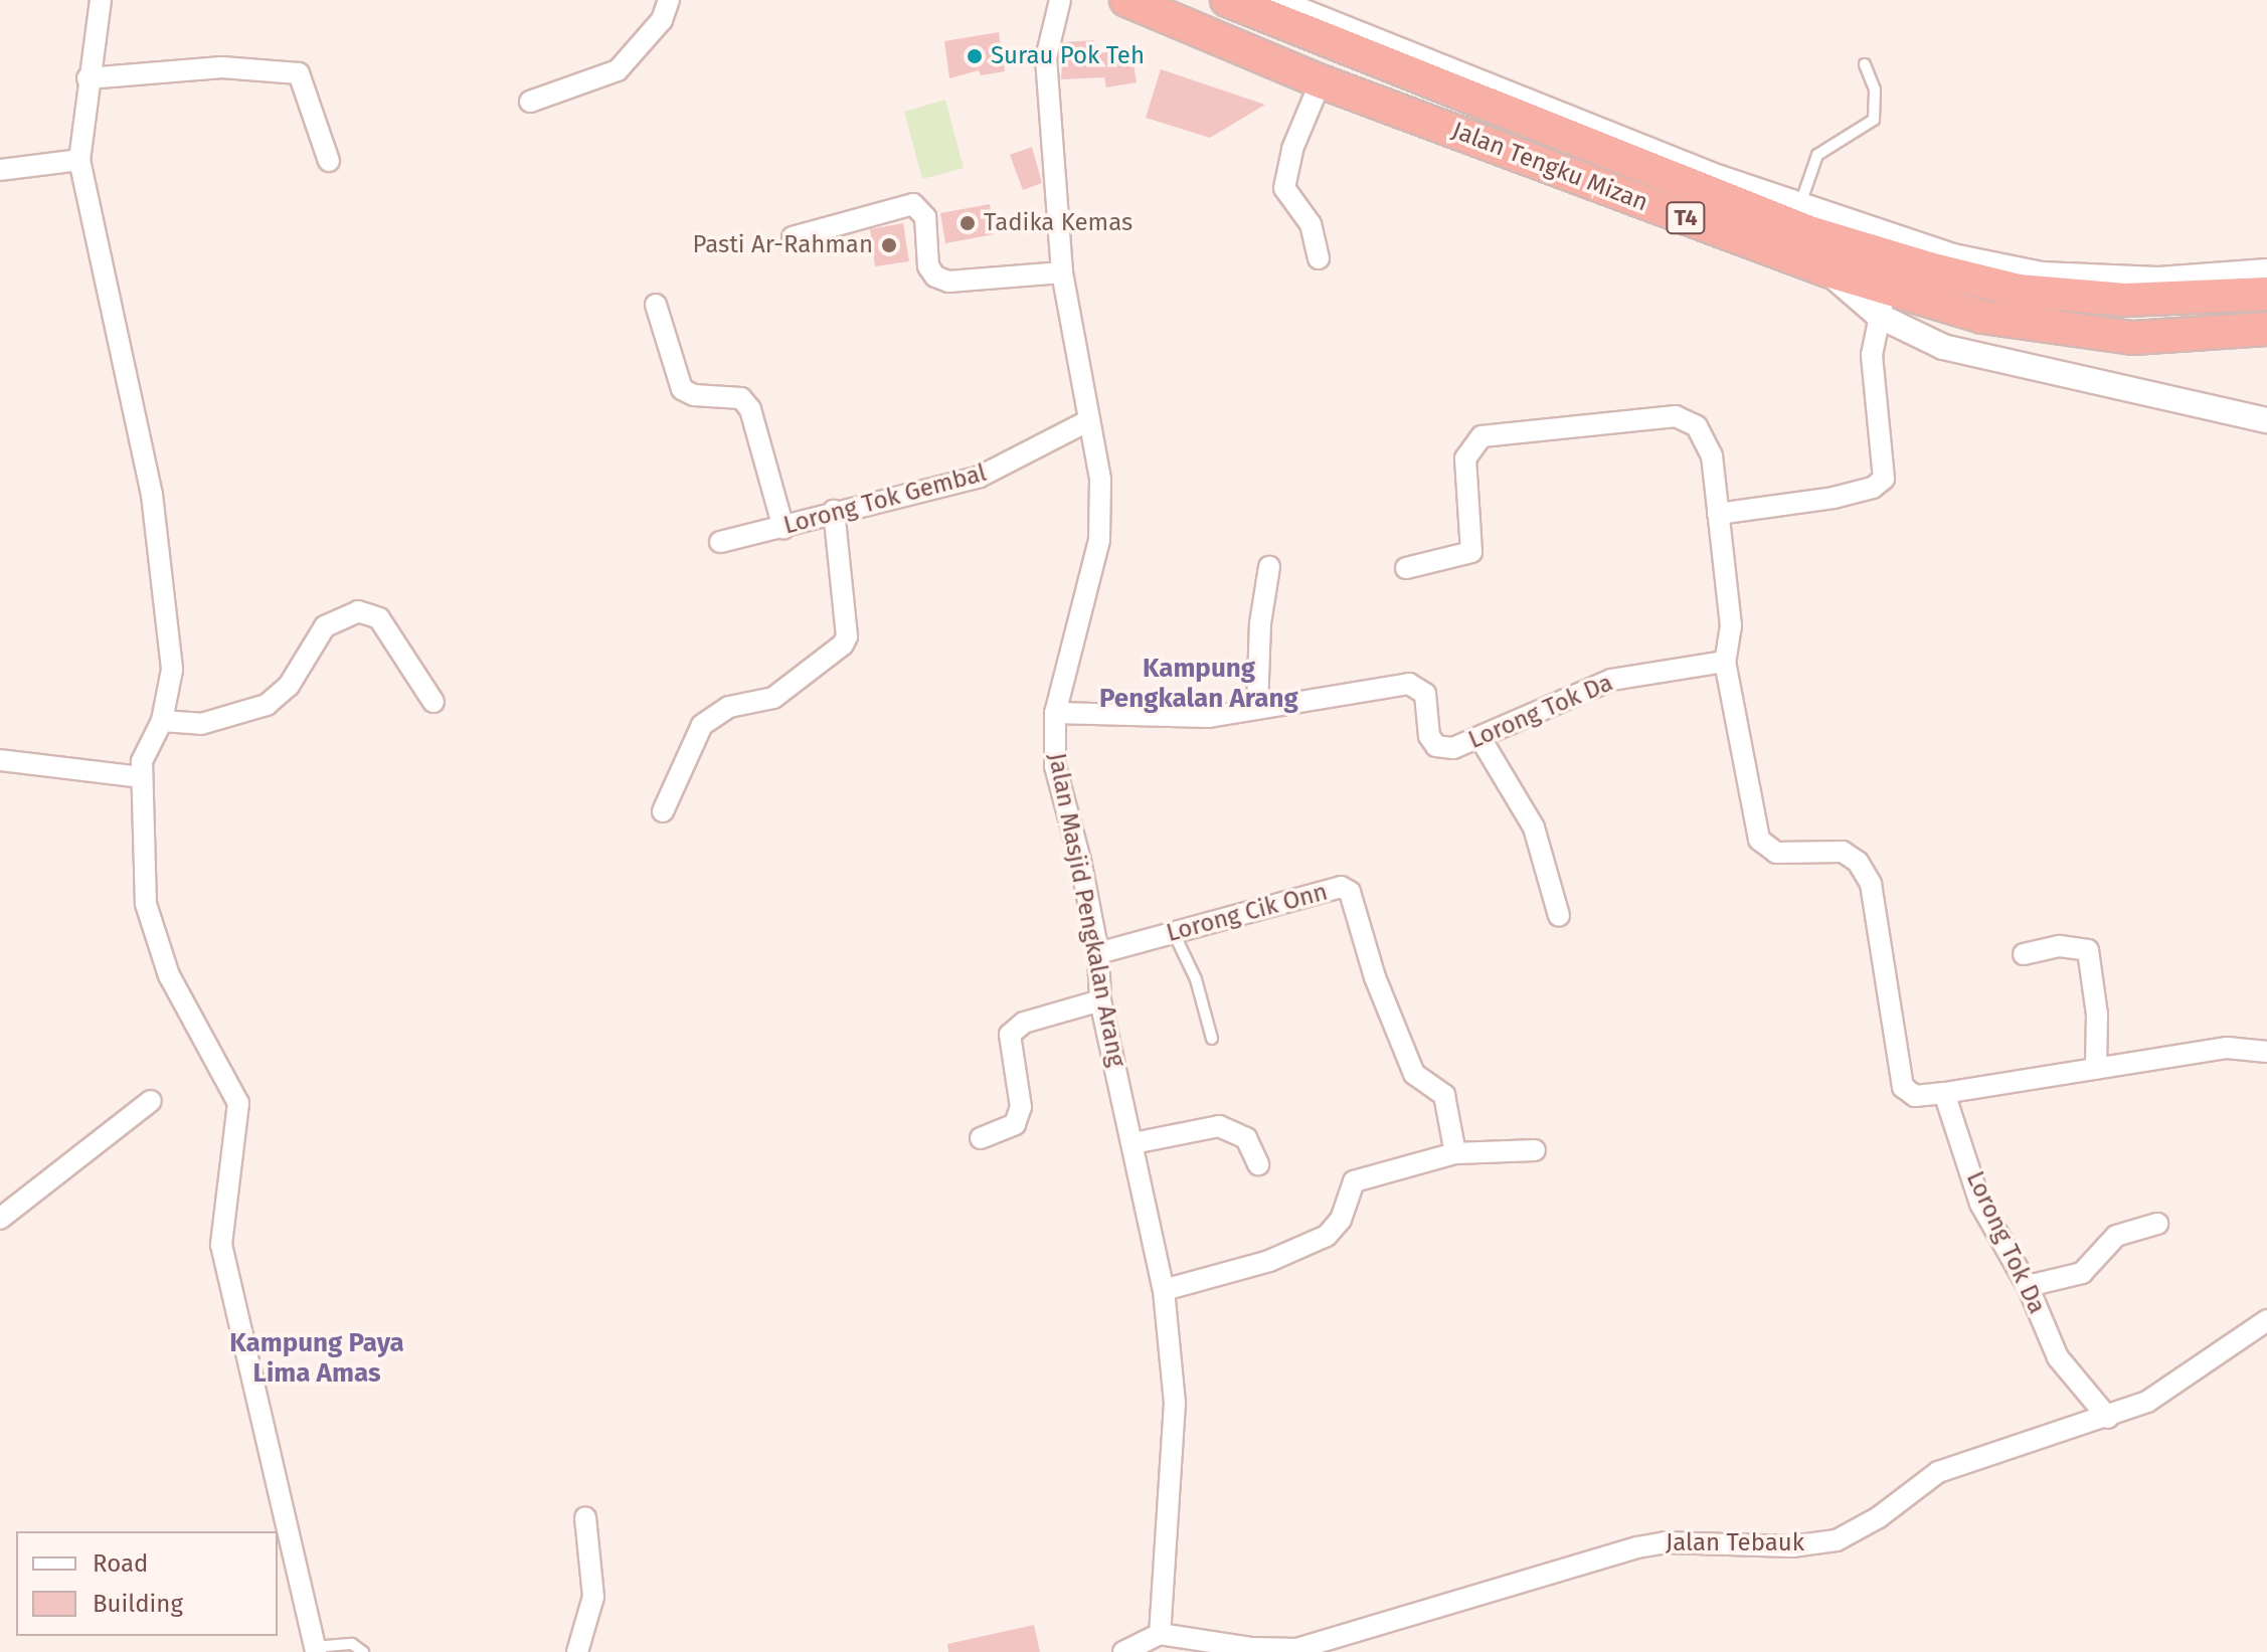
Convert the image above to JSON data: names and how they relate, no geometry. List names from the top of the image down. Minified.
{"streets":{"highway":["Jalan Tengku Mizan","T4"],"street":["Lorong Tok Gembal","Lorong Tok Da","Jalan Masjid Pengkalan Arang","Lorong Cik Onn","Jalan Tebauk"]},"crossings":[["Lorong Tok Gembal","Jalan Masjid Pengkalan Arang"],["Lorong Tok Da","Jalan Masjid Pengkalan Arang"],["Lorong Tok Da","Jalan Tebauk"],["Jalan Masjid Pengkalan Arang","Lorong Cik Onn"],["Jalan Masjid Pengkalan Arang","Jalan Tebauk"]],"districts":["Kampung Pengkalan Arang","Kampung Paya Lima Amas"],"places":["Surau Pok Teh","Tadika Kemas","Pasti Ar-Rahman"],"legend":["Road","Building"]}
